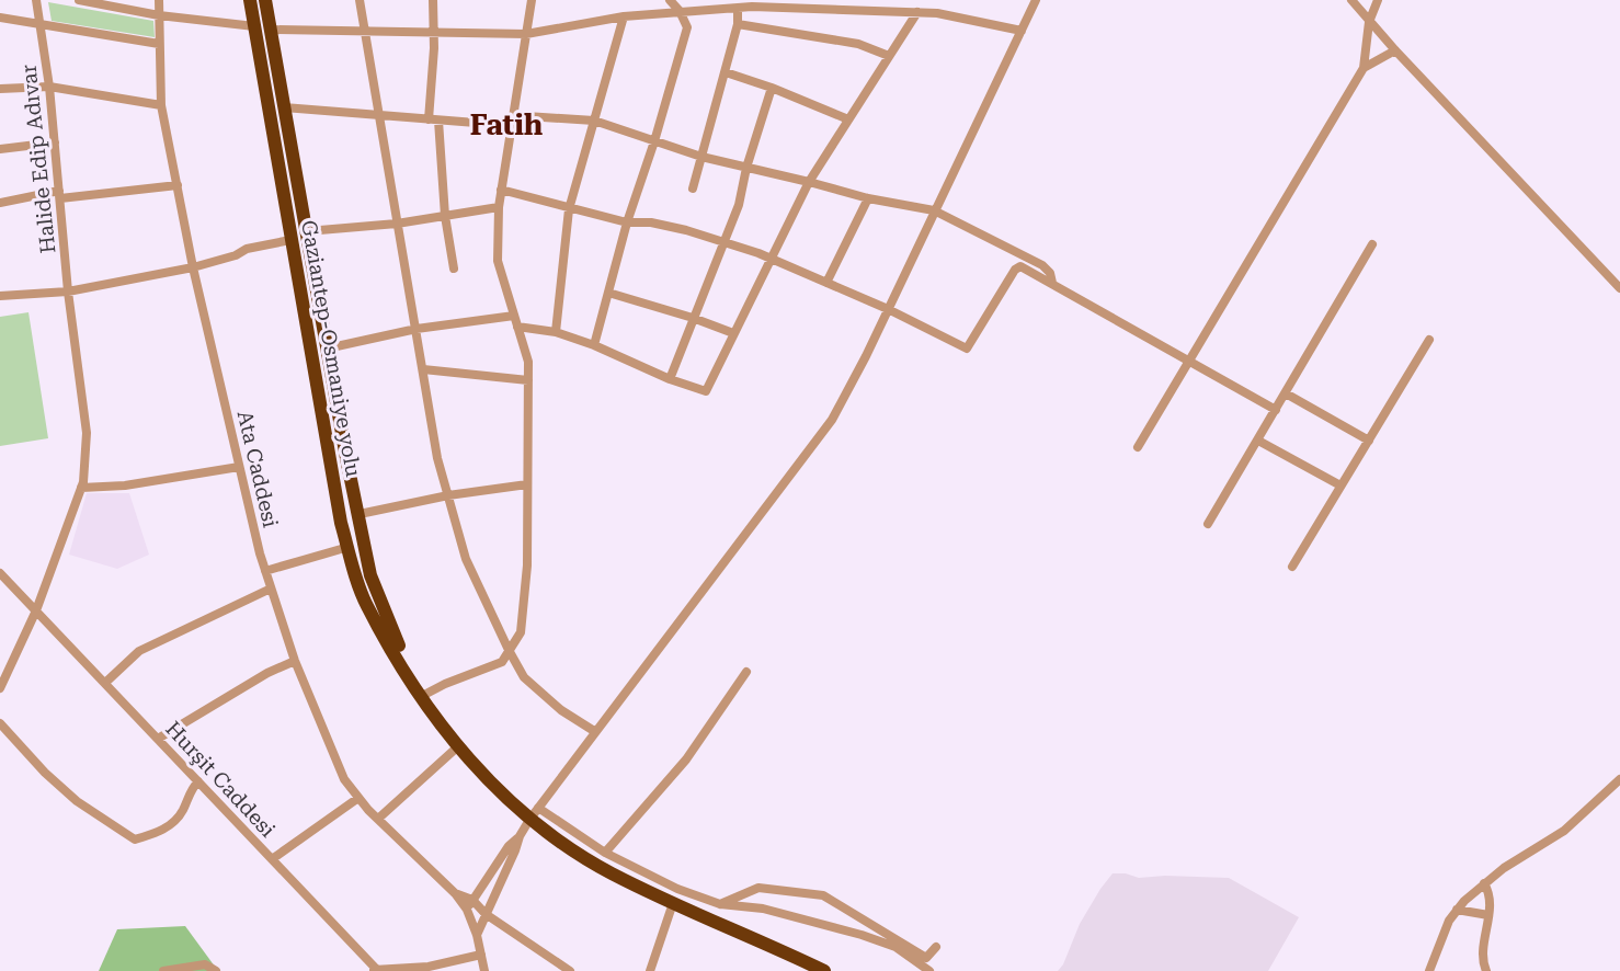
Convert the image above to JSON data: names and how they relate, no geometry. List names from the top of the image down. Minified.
{"streets":{"highway":["Gaziantep-Osmaniye yolu"],"street":["Halide Edip Adıvar","Ata Caddesi","Hurşit Caddesi"]},"crossings":[["Halide Edip Adıvar","Hurşit Caddesi"]],"districts":["Fatih"]}
